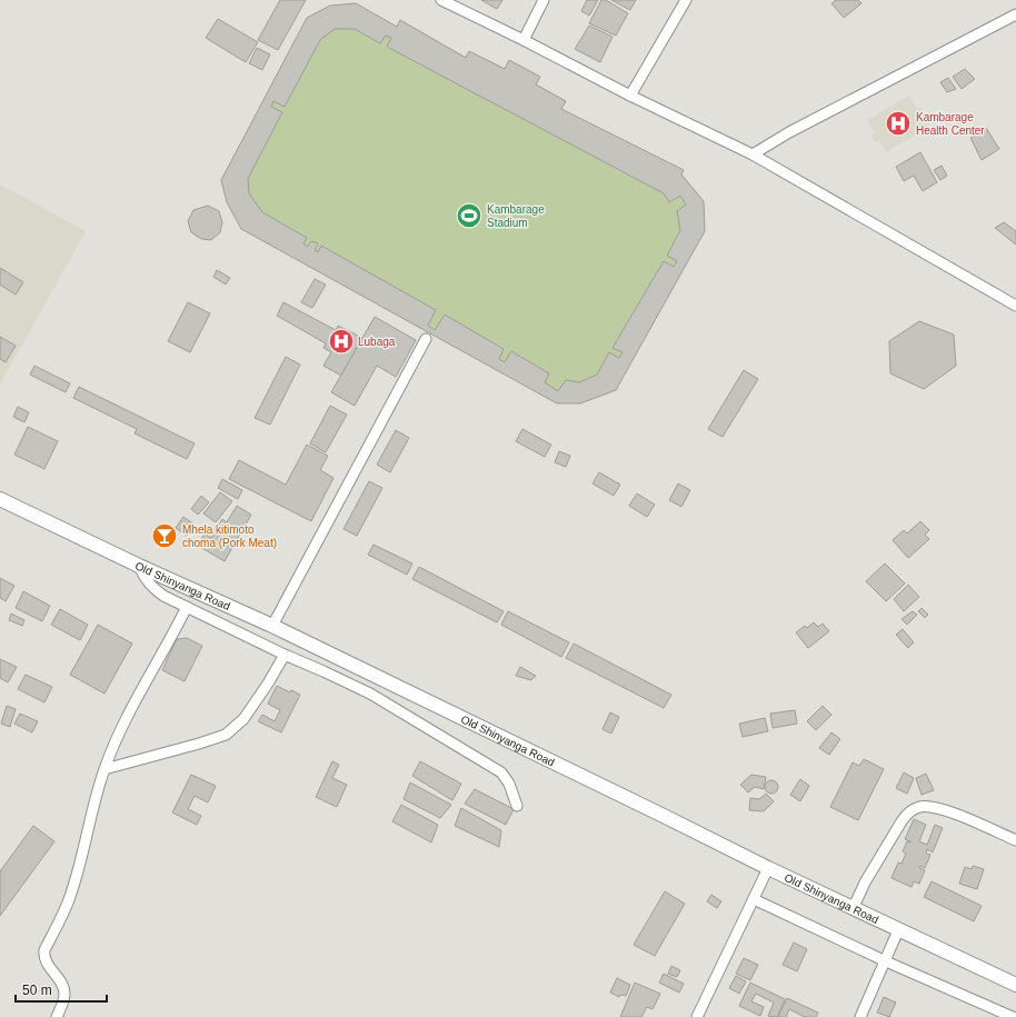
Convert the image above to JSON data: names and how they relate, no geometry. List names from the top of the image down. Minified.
{"streets":{"main road":["Old Shinyanga Road"]},"places":{"hospital":["Kambarage Health Center","Lubaga"],"sports":["Kambarage Stadium"],"bar":["Mhela kitimoto choma (Pork Meat)"]},"scale_bar":"50 m"}
